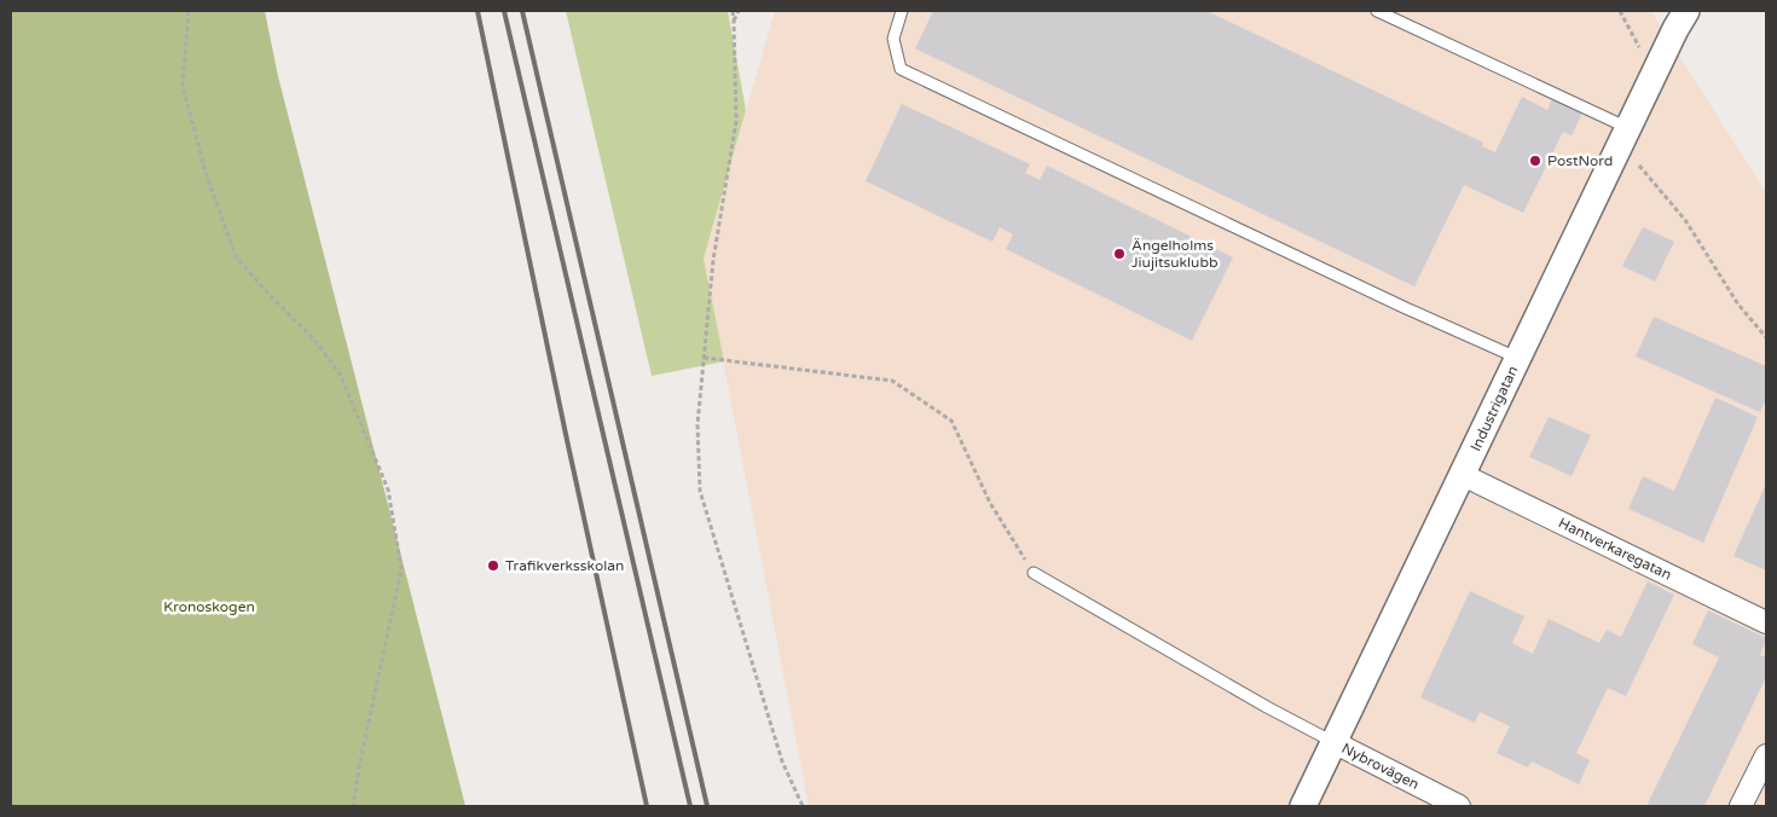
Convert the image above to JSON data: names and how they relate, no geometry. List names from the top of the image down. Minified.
{"streets":{"street":["Industrigatan","Hantverkaregatan","Nybrovägen"]},"crossings":[["Industrigatan","Hantverkaregatan"],["Industrigatan","Nybrovägen"]],"parks":["Kronoskogen"],"places":["PostNord","Ängelholms Jiujitsuklubb","Trafikverksskolan"]}
